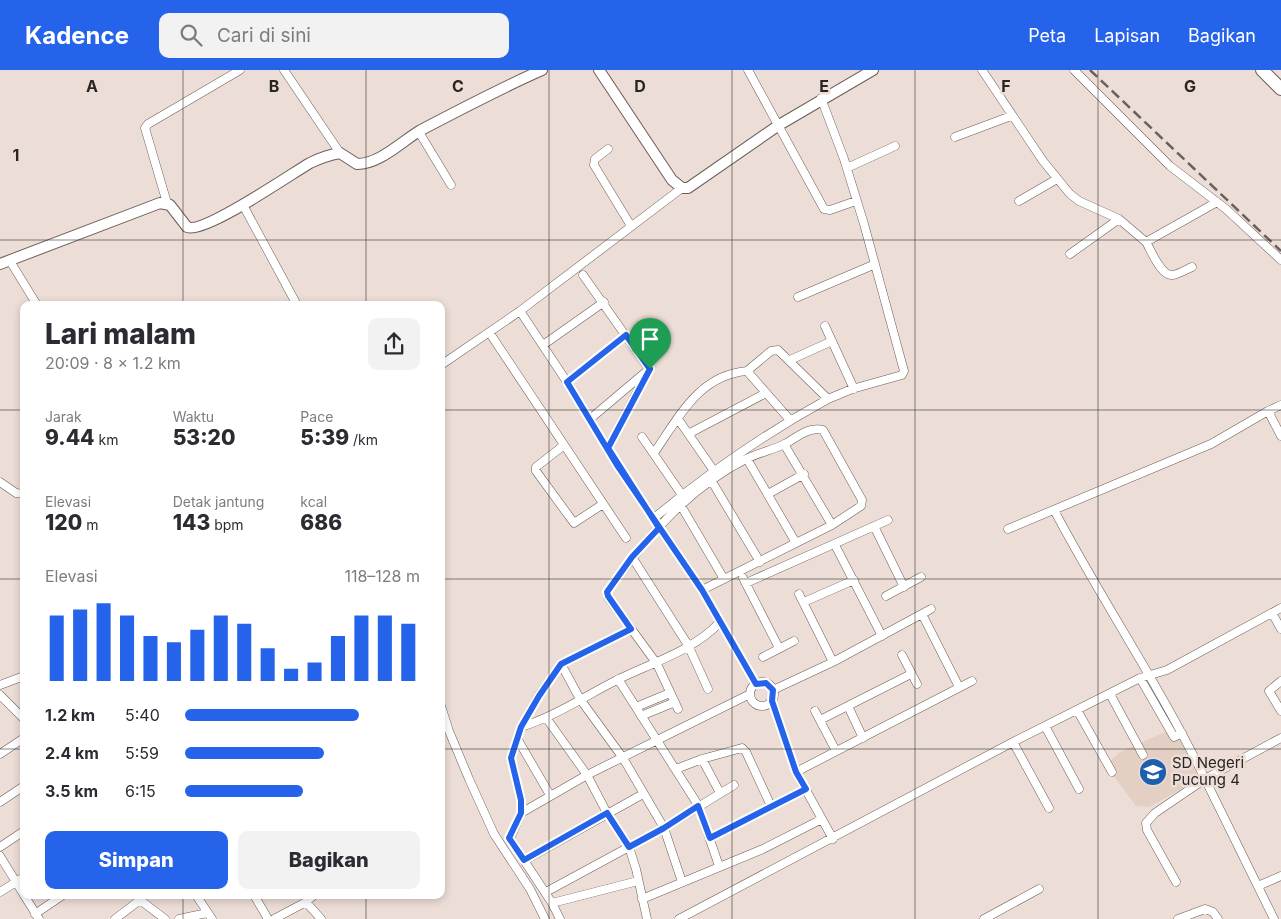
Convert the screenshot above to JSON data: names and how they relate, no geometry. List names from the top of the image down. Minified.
{"places":{"school or university":["SD Negeri Pucung 4"]},"page":{"header":"Kadence","search":"Cari di sini","nav":["Peta","Lapisan","Bagikan"],"heading":["Lari malam","20:09 · 8 × 1.2 km"],"stats":[["Jarak","9.44 km"],["Waktu","53:20"],["Pace","5:39 /km"],["Elevasi","120 m"],["Detak jantung","143 bpm"],["kcal","686"]],"chart":["Elevasi","118–128 m"],"list":[{"name":"1.2 km","note":"5:40"},{"name":"2.4 km","note":"5:59"},{"name":"3.5 km","note":"6:15"}],"buttons":["Simpan","Bagikan"]},"grid":{"columns":["A","B","C","D","E","F","G"],"rows":["1"]}}
